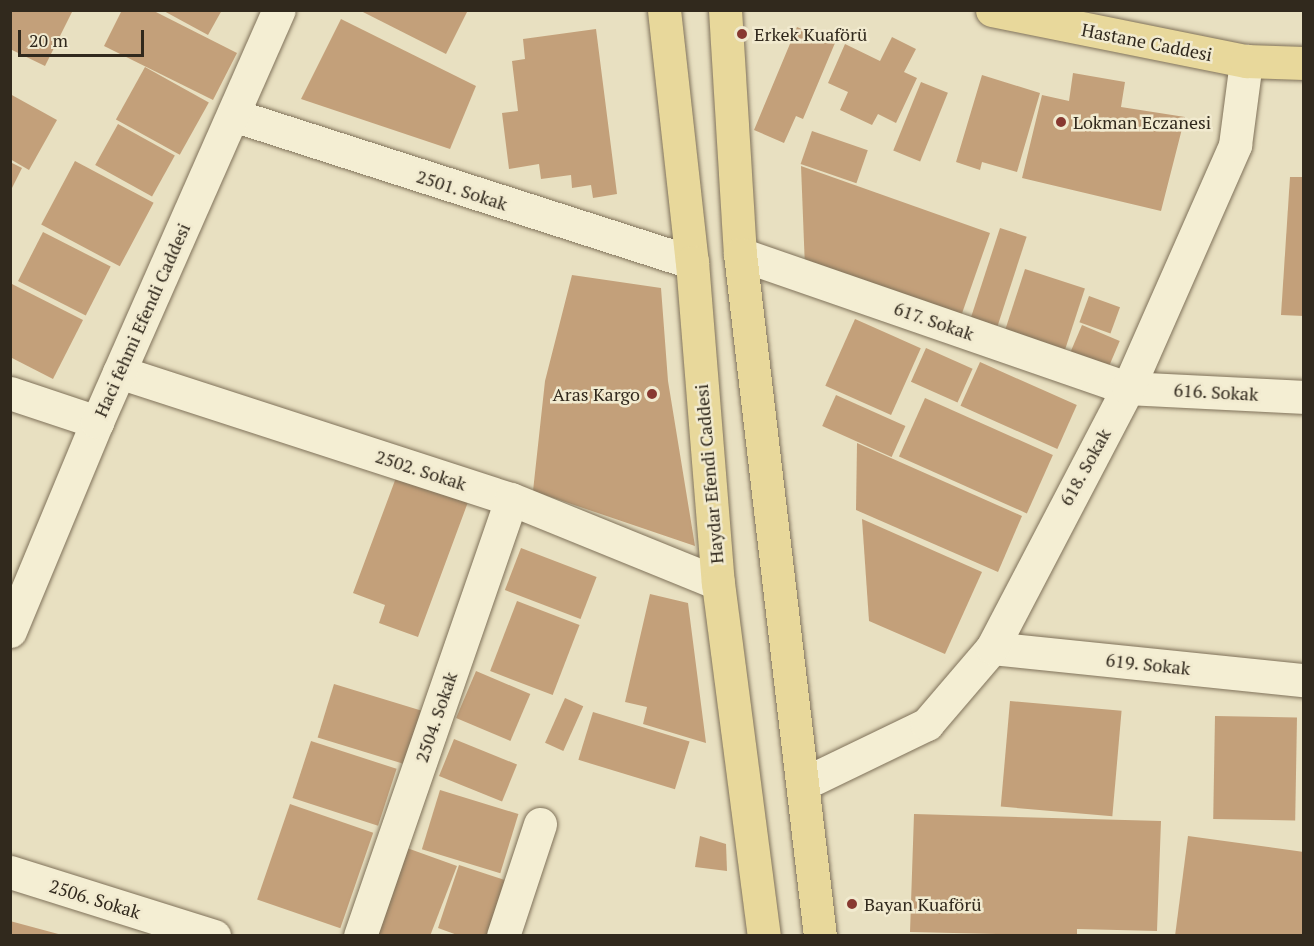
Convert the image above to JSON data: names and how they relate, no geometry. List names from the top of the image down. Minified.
{"streets":{"main road":["Hastane Caddesi","Haydar Efendi Caddesi"],"street":["2501. Sokak","Haci fehmi Efendi Caddesi","617. Sokak","616. Sokak","618. Sokak","2502. Sokak","619. Sokak","2504. Sokak","2506. Sokak"]},"crossings":[["Hastane Caddesi","618. Sokak"],["2501. Sokak","Haci fehmi Efendi Caddesi"],["2501. Sokak","Haydar Efendi Caddesi"],["Haci fehmi Efendi Caddesi","2502. Sokak"],["617. Sokak","616. Sokak"],["617. Sokak","618. Sokak"],["616. Sokak","618. Sokak"],["618. Sokak","619. Sokak"],["2502. Sokak","Haydar Efendi Caddesi"],["2502. Sokak","2504. Sokak"]],"places":["Erkek Kuaförü","Lokman Eczanesi","Aras Kargo","Bayan Kuaförü"],"scale_bar":"20 m"}
